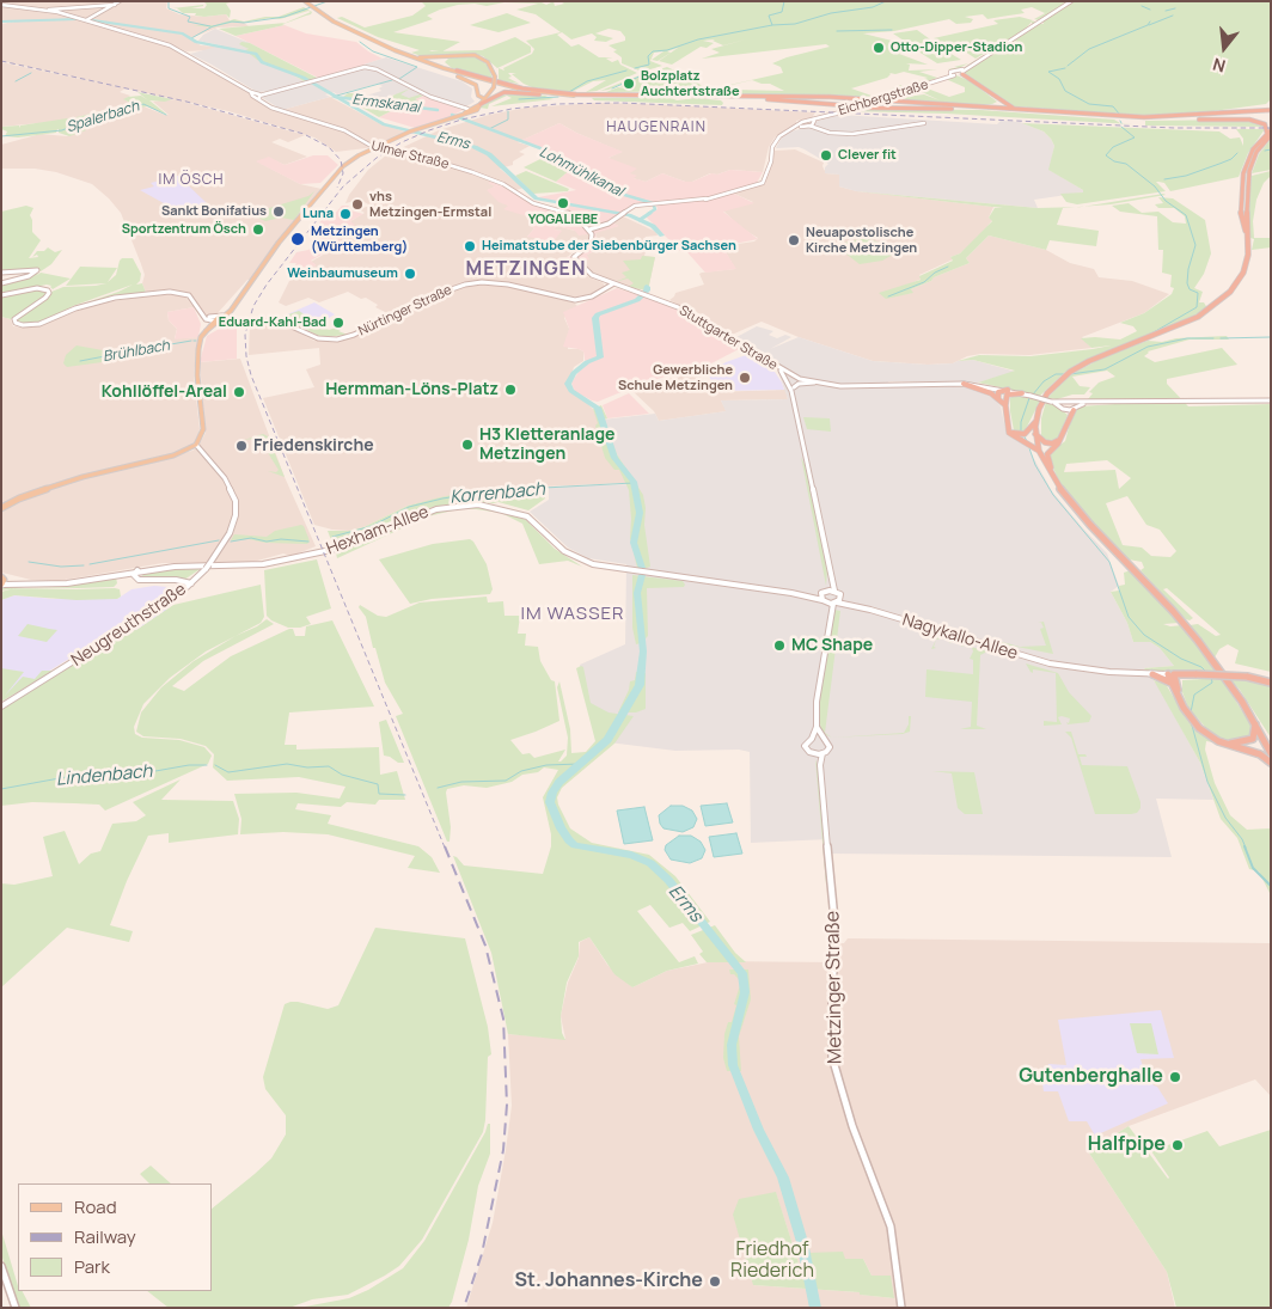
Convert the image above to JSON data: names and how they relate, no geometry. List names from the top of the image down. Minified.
{"streets":{"main road":["Eichbergstraße","Ulmer Straße","Nürtinger Straße","Stuttgarter Straße","Hexham-Allee","Neugreuthstraße","Nagykallo-Allee","Metzinger Straße"]},"crossings":[["Ulmer Straße","Stuttgarter Straße"],["Nürtinger Straße","Stuttgarter Straße"],["Hexham-Allee","Nagykallo-Allee"]],"districts":["HAUGENRAIN","IM ÖSCH","METZINGEN","IM WASSER"],"water":["Ermskanal","Spalerbach","Erms","Lohmühlkanal","Brühlbach","Korrenbach","Lindenbach"],"parks":["Friedhof Riederich"],"places":["Otto-Dipper-Stadion","Bolzplatz Auchtertstraße","Clever fit","YOGALIEBE","vhs Metzingen-Ermstal","Sankt Bonifatius","Luna","Sportzentrum Ösch","Metzingen (Württemberg)","Neuapostolische Kirche Metzingen","Heimatstube der Siebenbürger Sachsen","Weinbaumuseum","Eduard-Kahl-Bad","Gewerbliche Schule Metzingen","Hermman-Löns-Platz","Kohllöffel-Areal","H3 Kletteranlage Metzingen","Friedenskirche","MC Shape","Gutenberghalle","Halfpipe","St. Johannes-Kirche"],"legend":["Road","Railway","Park"],"north":"bottom"}
